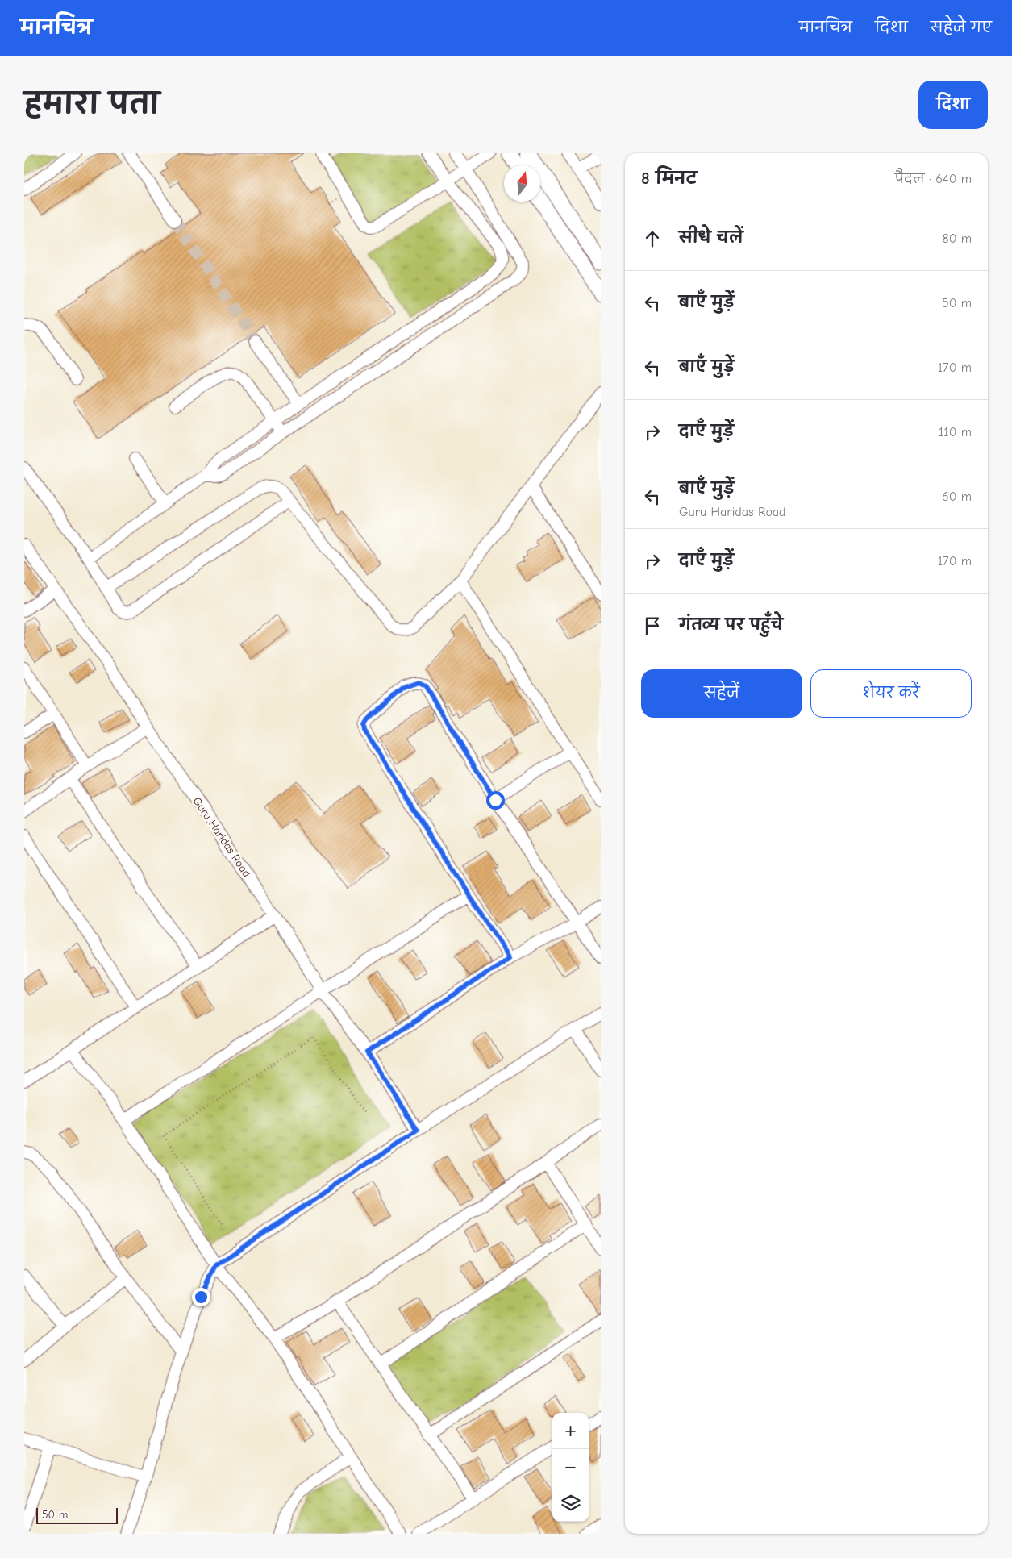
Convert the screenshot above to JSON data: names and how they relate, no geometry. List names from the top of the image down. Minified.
{"streets":{"street":["Guru Haridas Road"]},"scale_bar":"50 m","north":"top","page":{"header":"मानचित्र","nav":["मानचित्र","दिशा","सहेजे गए"],"title":"हमारा पता","buttons":["दिशा",["सहेजें","शेयर करें"]],"heading":["8 मिनट","पैदल · 640 m"],"list":[["सीधे चलें","80 m"],["बाएँ मुड़ें","50 m"],["बाएँ मुड़ें","170 m"],["दाएँ मुड़ें","110 m"],["बाएँ मुड़ें","Guru Haridas Road","60 m"],["दाएँ मुड़ें","170 m"],"गंतव्य पर पहुँचे"],"map_buttons":["+","−"],"scale":"50 m"}}
